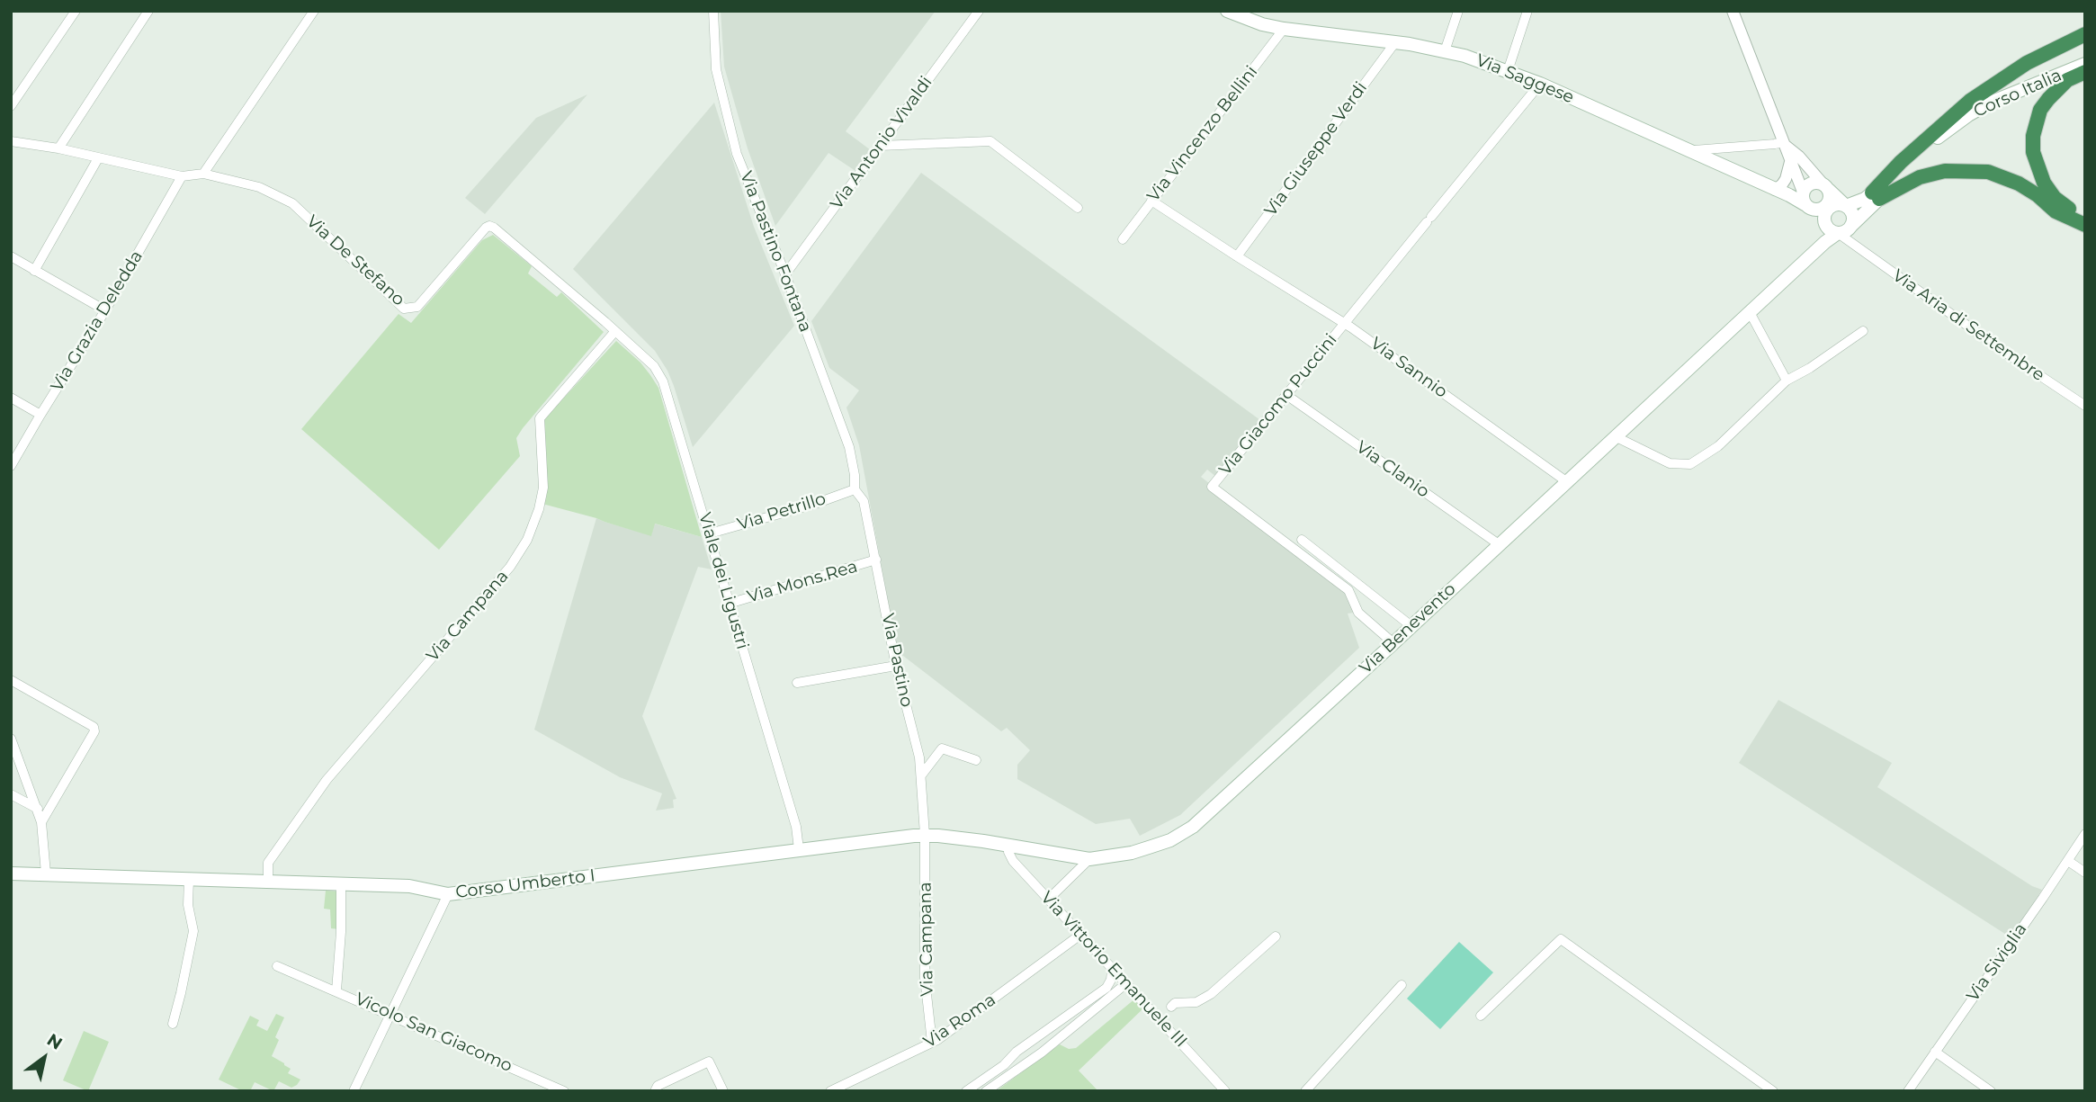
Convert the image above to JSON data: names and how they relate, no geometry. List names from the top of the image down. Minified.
{"streets":{"main road":["Via Saggese","Corso Italia","Via Benevento","Corso Umberto I"],"street":["Via Vincenzo Bellini","Via Antonio Vivaldi","Via Giuseppe Verdi","Via Pastino Fontana","Via De Stefano","Via Grazia Deledda","Via Aria di Settembre","Via Sannio","Via Giacomo Puccini","Via Clanio","Via Petrillo","Viale dei Ligustri","Via Mons.Rea","Via Campana","Via Pastino","Via Siviglia","Via Vittorio Emanuele III","Via Roma","Vicolo San Giacomo"]},"crossings":[["Via Saggese","Via Vincenzo Bellini"],["Via Saggese","Via Giuseppe Verdi"],["Via Saggese","Via Aria di Settembre"],["Via Saggese","Via Giacomo Puccini"],["Via Saggese","Via Benevento"],["Via Vincenzo Bellini","Via Sannio"],["Via Antonio Vivaldi","Via Pastino Fontana"],["Via Giuseppe Verdi","Via Sannio"],["Via Pastino Fontana","Via Petrillo"],["Via Pastino Fontana","Via Pastino"],["Via De Stefano","Via Grazia Deledda"],["Via De Stefano","Viale dei Ligustri"],["Via De Stefano","Via Campana"],["Via Aria di Settembre","Via Benevento"],["Via Sannio","Via Giacomo Puccini"],["Via Sannio","Via Benevento"],["Via Giacomo Puccini","Via Clanio"],["Via Giacomo Puccini","Via Benevento"],["Via Clanio","Via Benevento"],["Via Petrillo","Viale dei Ligustri"],["Via Petrillo","Via Pastino"],["Viale dei Ligustri","Via Mons.Rea"],["Viale dei Ligustri","Via Campana"],["Viale dei Ligustri","Corso Umberto I"],["Via Mons.Rea","Via Pastino"],["Via Campana","Via Benevento"],["Via Campana","Via Pastino"],["Via Campana","Corso Umberto I"],["Via Campana","Via Roma"],["Via Benevento","Via Pastino"],["Via Benevento","Corso Umberto I"],["Via Benevento","Via Vittorio Emanuele III"],["Via Pastino","Corso Umberto I"],["Via Vittorio Emanuele III","Via Roma"]],"north":"top right"}
